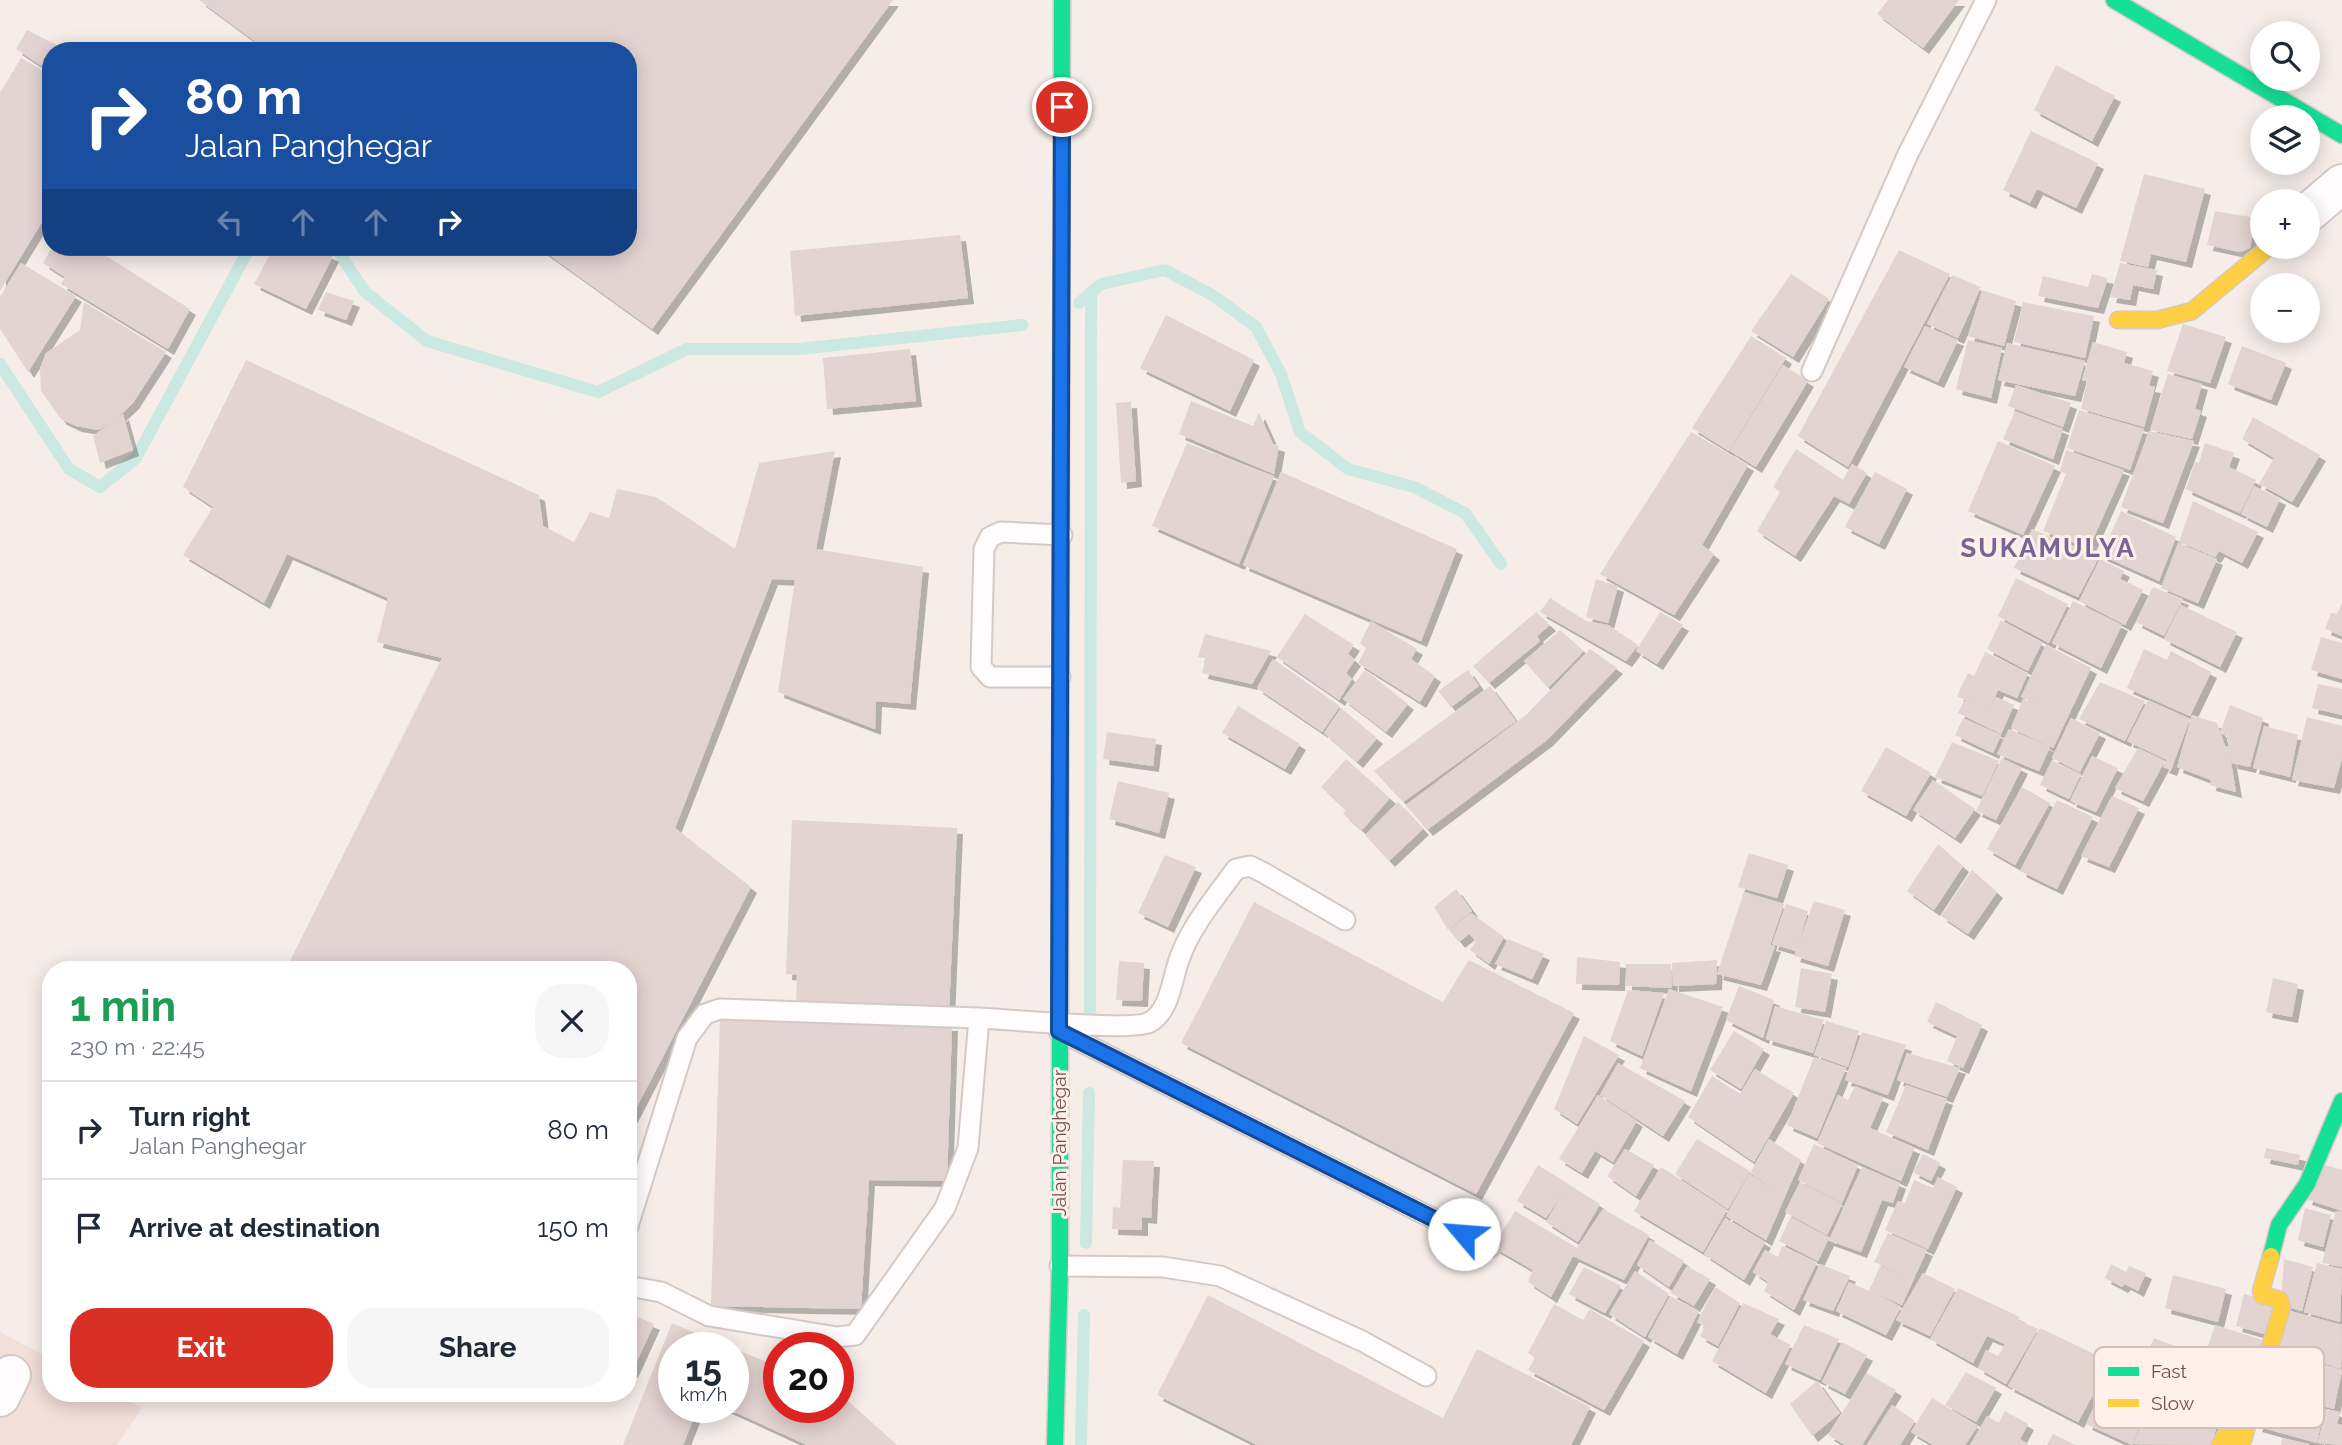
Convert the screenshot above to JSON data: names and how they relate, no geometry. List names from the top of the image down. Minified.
{"streets":{"street":["Jalan Panghegar"]},"districts":["SUKAMULYA"],"legend":["Fast","Slow"],"page":{"map_buttons":["+","−"],"turn":["80 m","Jalan Panghegar"],"heading":["1 min","230 m · 22:45"],"list":[{"name":"Turn right","note":"Jalan Panghegar","value":"80 m"},{"name":"Arrive at destination","value":"150 m"}],"buttons":["Exit","Share"],"speed":"15 km/h","limit":"20"}}
